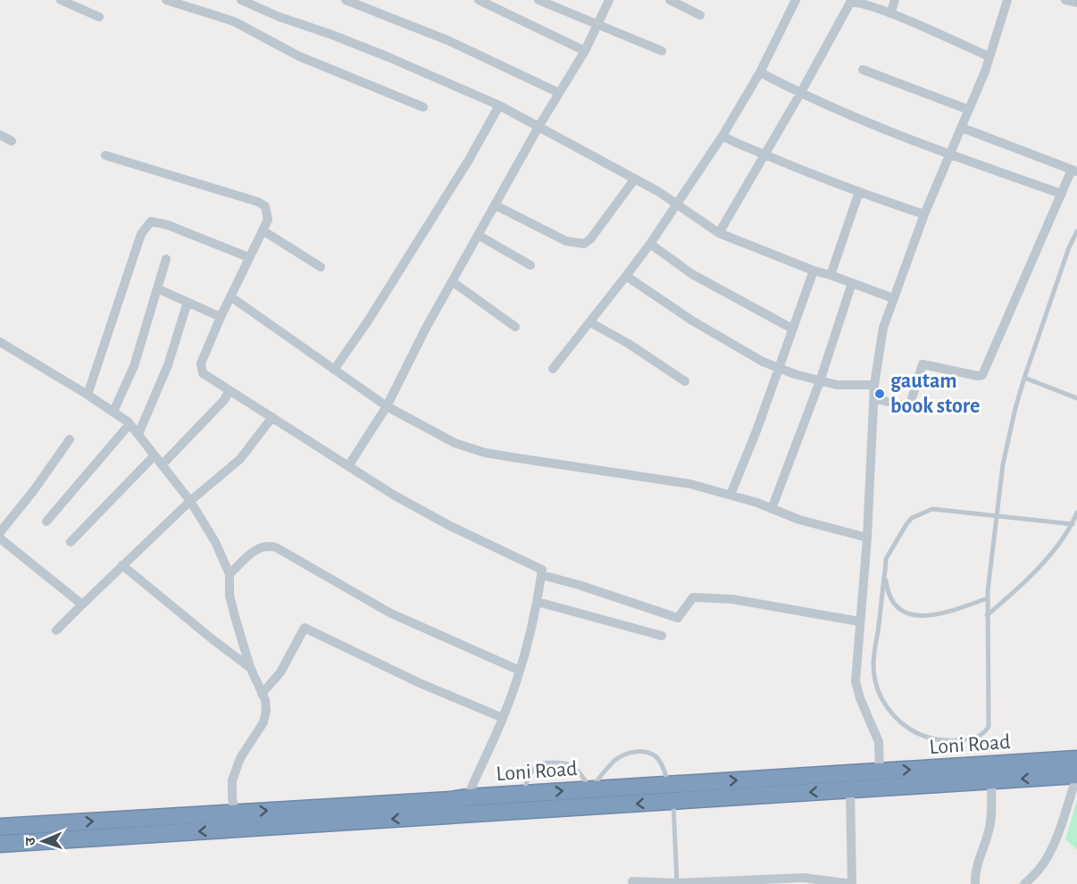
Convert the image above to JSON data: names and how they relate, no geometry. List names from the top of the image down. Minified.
{"streets":{"highway":["Loni Road"]},"places":["gautam book store"],"north":"left"}
